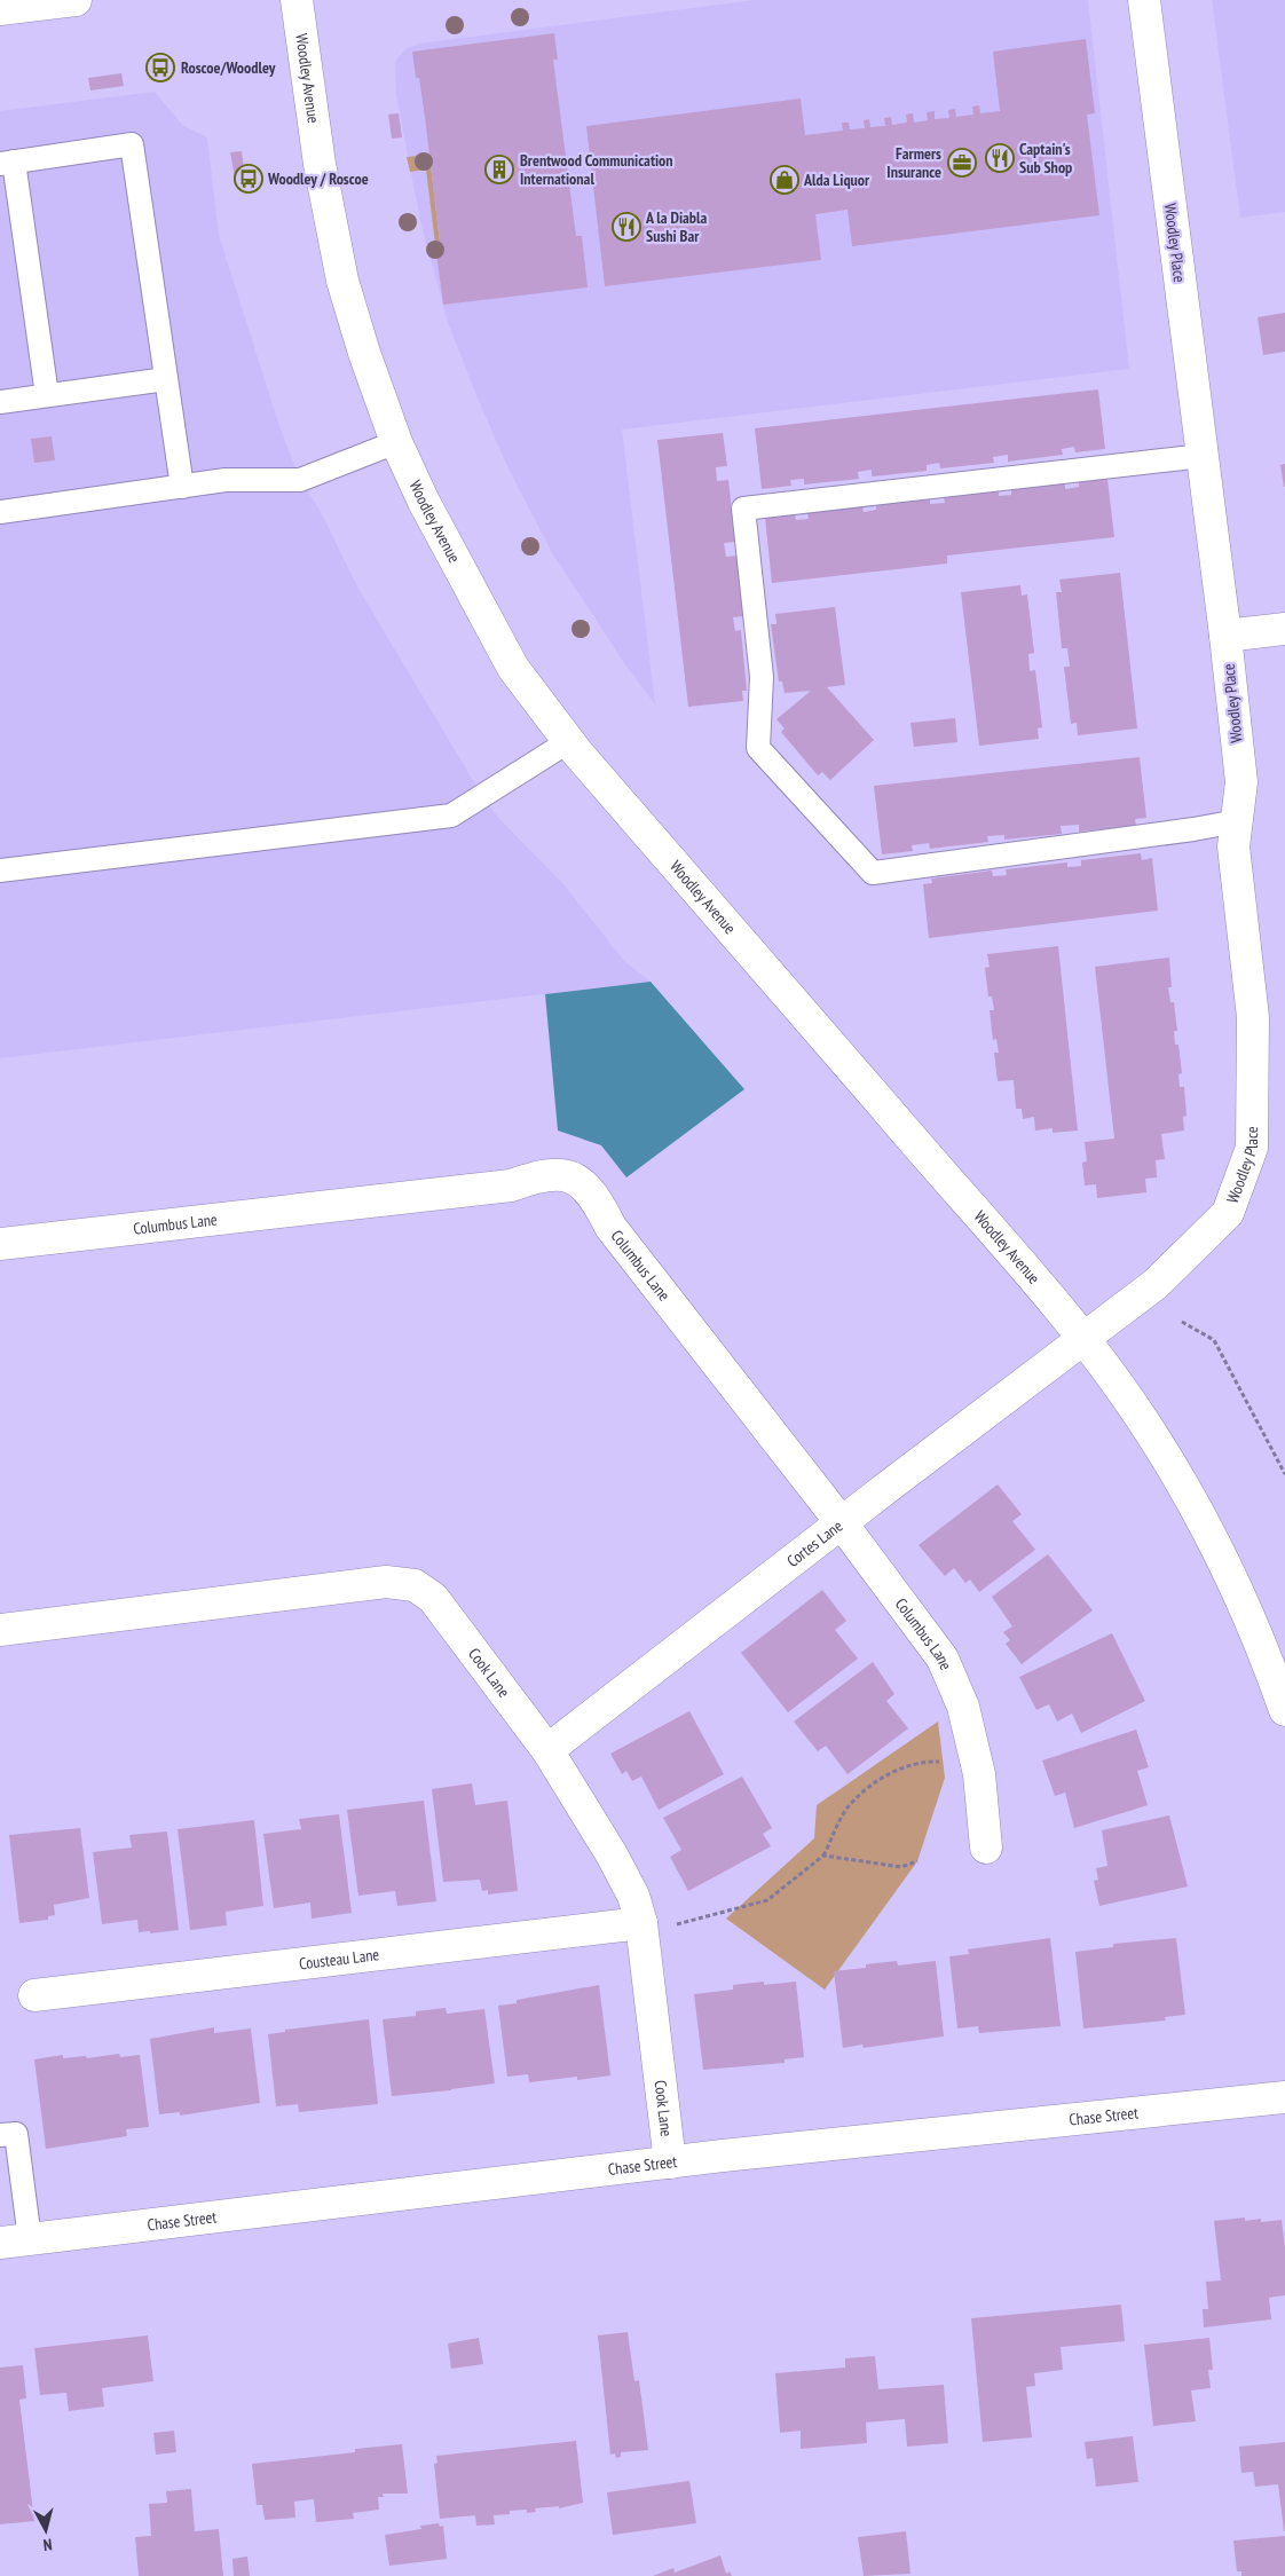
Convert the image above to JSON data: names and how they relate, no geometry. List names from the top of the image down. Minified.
{"streets":{"street":["Woodley Avenue","Woodley Place","Columbus Lane","Cortes Lane","Cook Lane","Cousteau Lane","Chase Street"]},"crossings":[["Woodley Avenue","Woodley Place"],["Woodley Avenue","Cortes Lane"],["Woodley Place","Cortes Lane"],["Columbus Lane","Cortes Lane"],["Cortes Lane","Cook Lane"],["Cook Lane","Cousteau Lane"],["Cook Lane","Chase Street"]],"places":{"bus stop":["Roscoe/Woodley","Woodley / Roscoe"],"restaurant":["Captain's Sub Shop","A la Diabla Sushi Bar"],"office":["Farmers Insurance"],"building":["Brentwood Communication International"],"shop":["Alda Liquor"]},"north":"bottom"}
